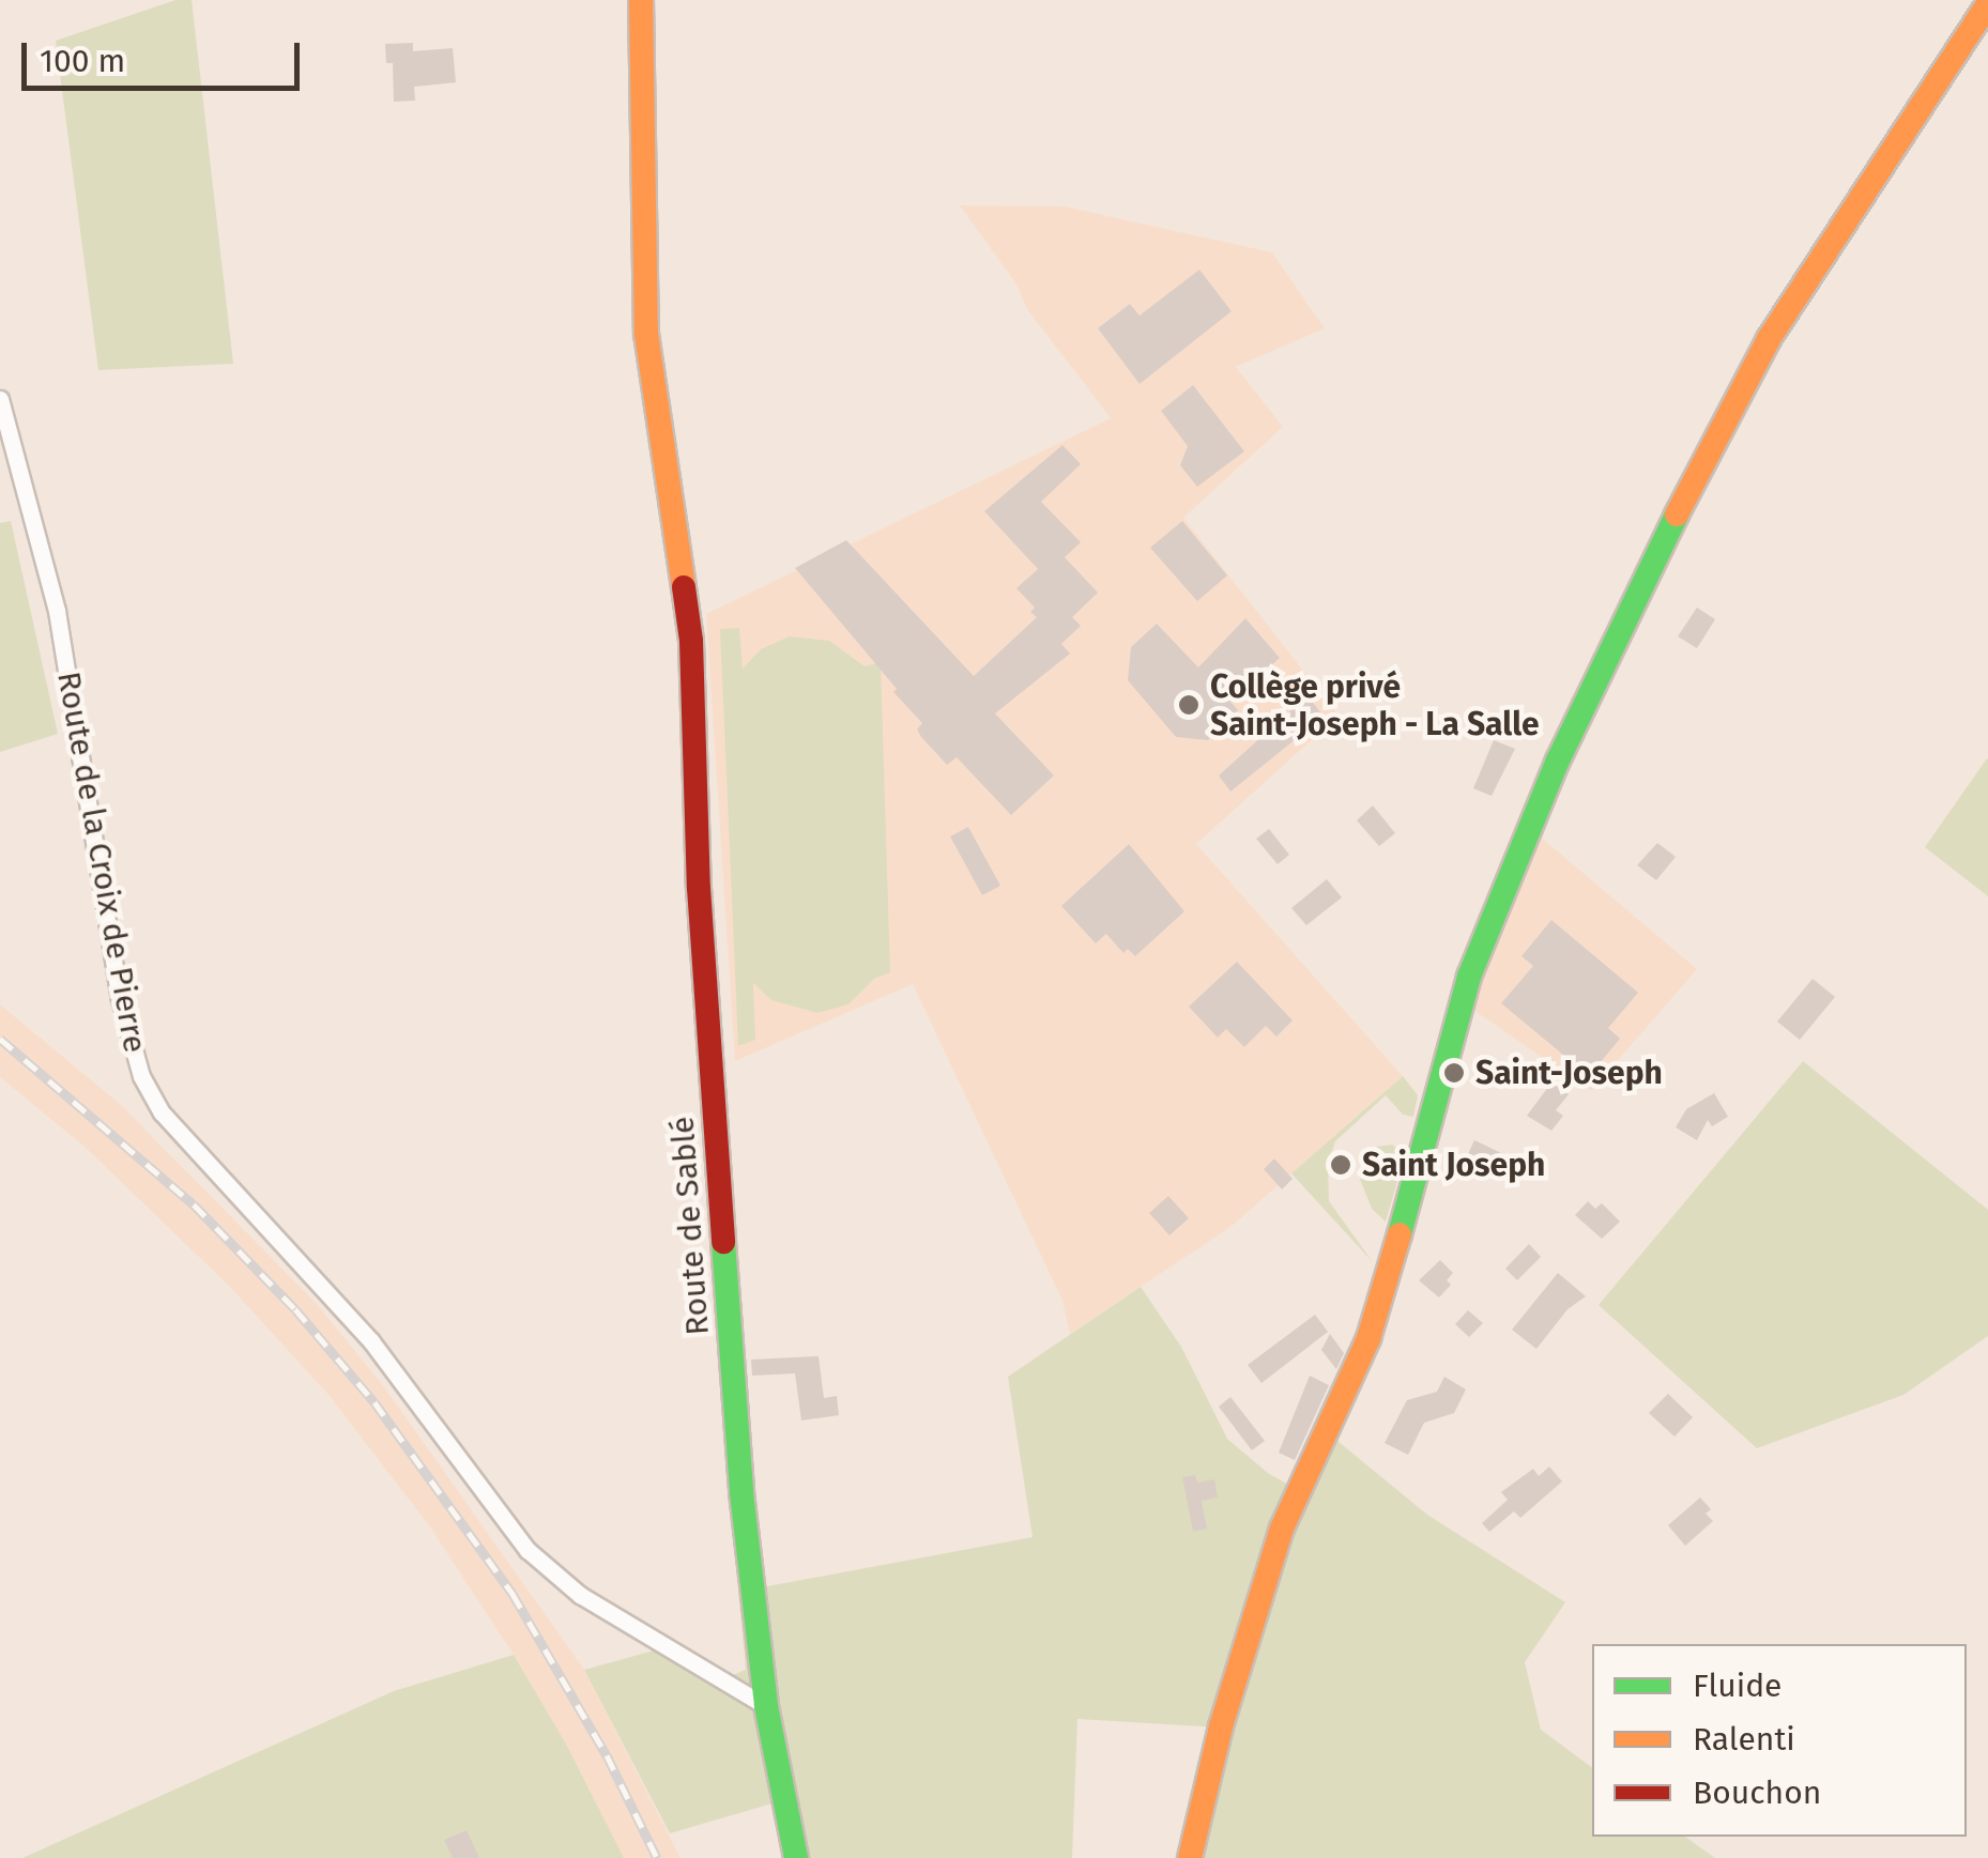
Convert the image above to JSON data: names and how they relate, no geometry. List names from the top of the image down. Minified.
{"streets":{"street":["Route de la Croix de Pierre","Route de Sablé"]},"crossings":[["Route de la Croix de Pierre","Route de Sablé"]],"places":["Collège privé Saint-Joseph - La Salle","Saint-Joseph","Saint Joseph"],"legend":["Fluide","Ralenti","Bouchon"],"scale_bar":"100 m"}
